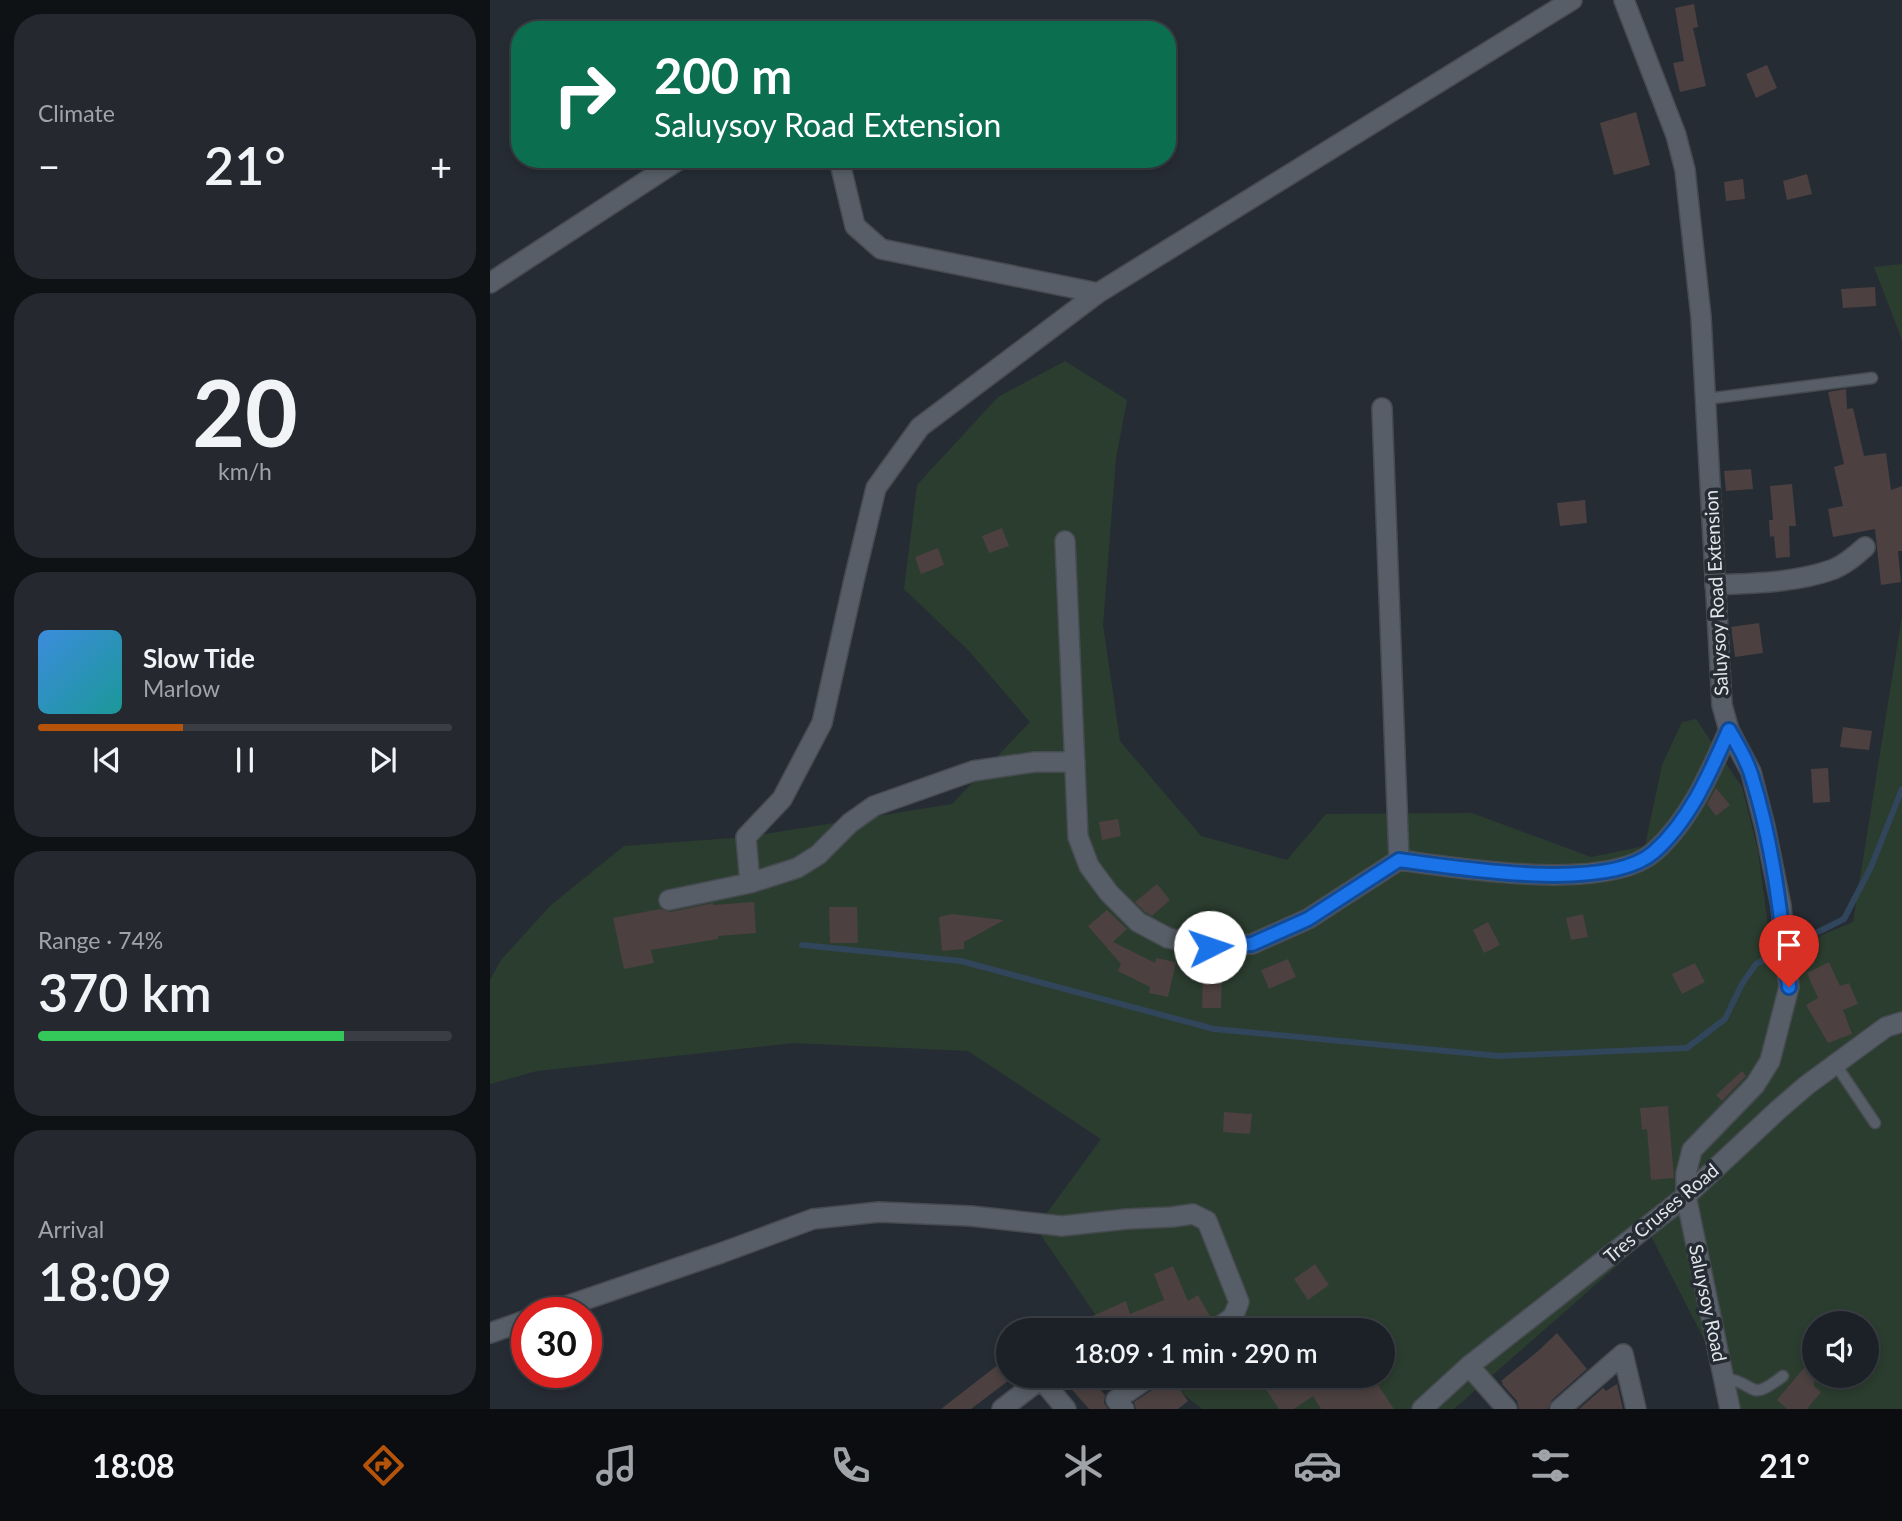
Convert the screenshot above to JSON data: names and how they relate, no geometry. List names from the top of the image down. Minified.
{"streets":{"street":["Saluysoy Road Extension","Tres Cruses Road","Saluysoy Road"]},"crossings":[["Saluysoy Road Extension","Tres Cruses Road"],["Saluysoy Road Extension","Saluysoy Road"],["Tres Cruses Road","Saluysoy Road"]],"page":{"tile":["Climate",["20","km/h"],["Range · 74%","370 km"],["Arrival","18:09"]],"turn":["200 m","Saluysoy Road Extension"],"heat":["−","21°","+"],"song":["Slow Tide","Marlow"],"limit":"30","trip":"18:09 · 1 min · 290 m","tabs":["18:08","21°"]}}
